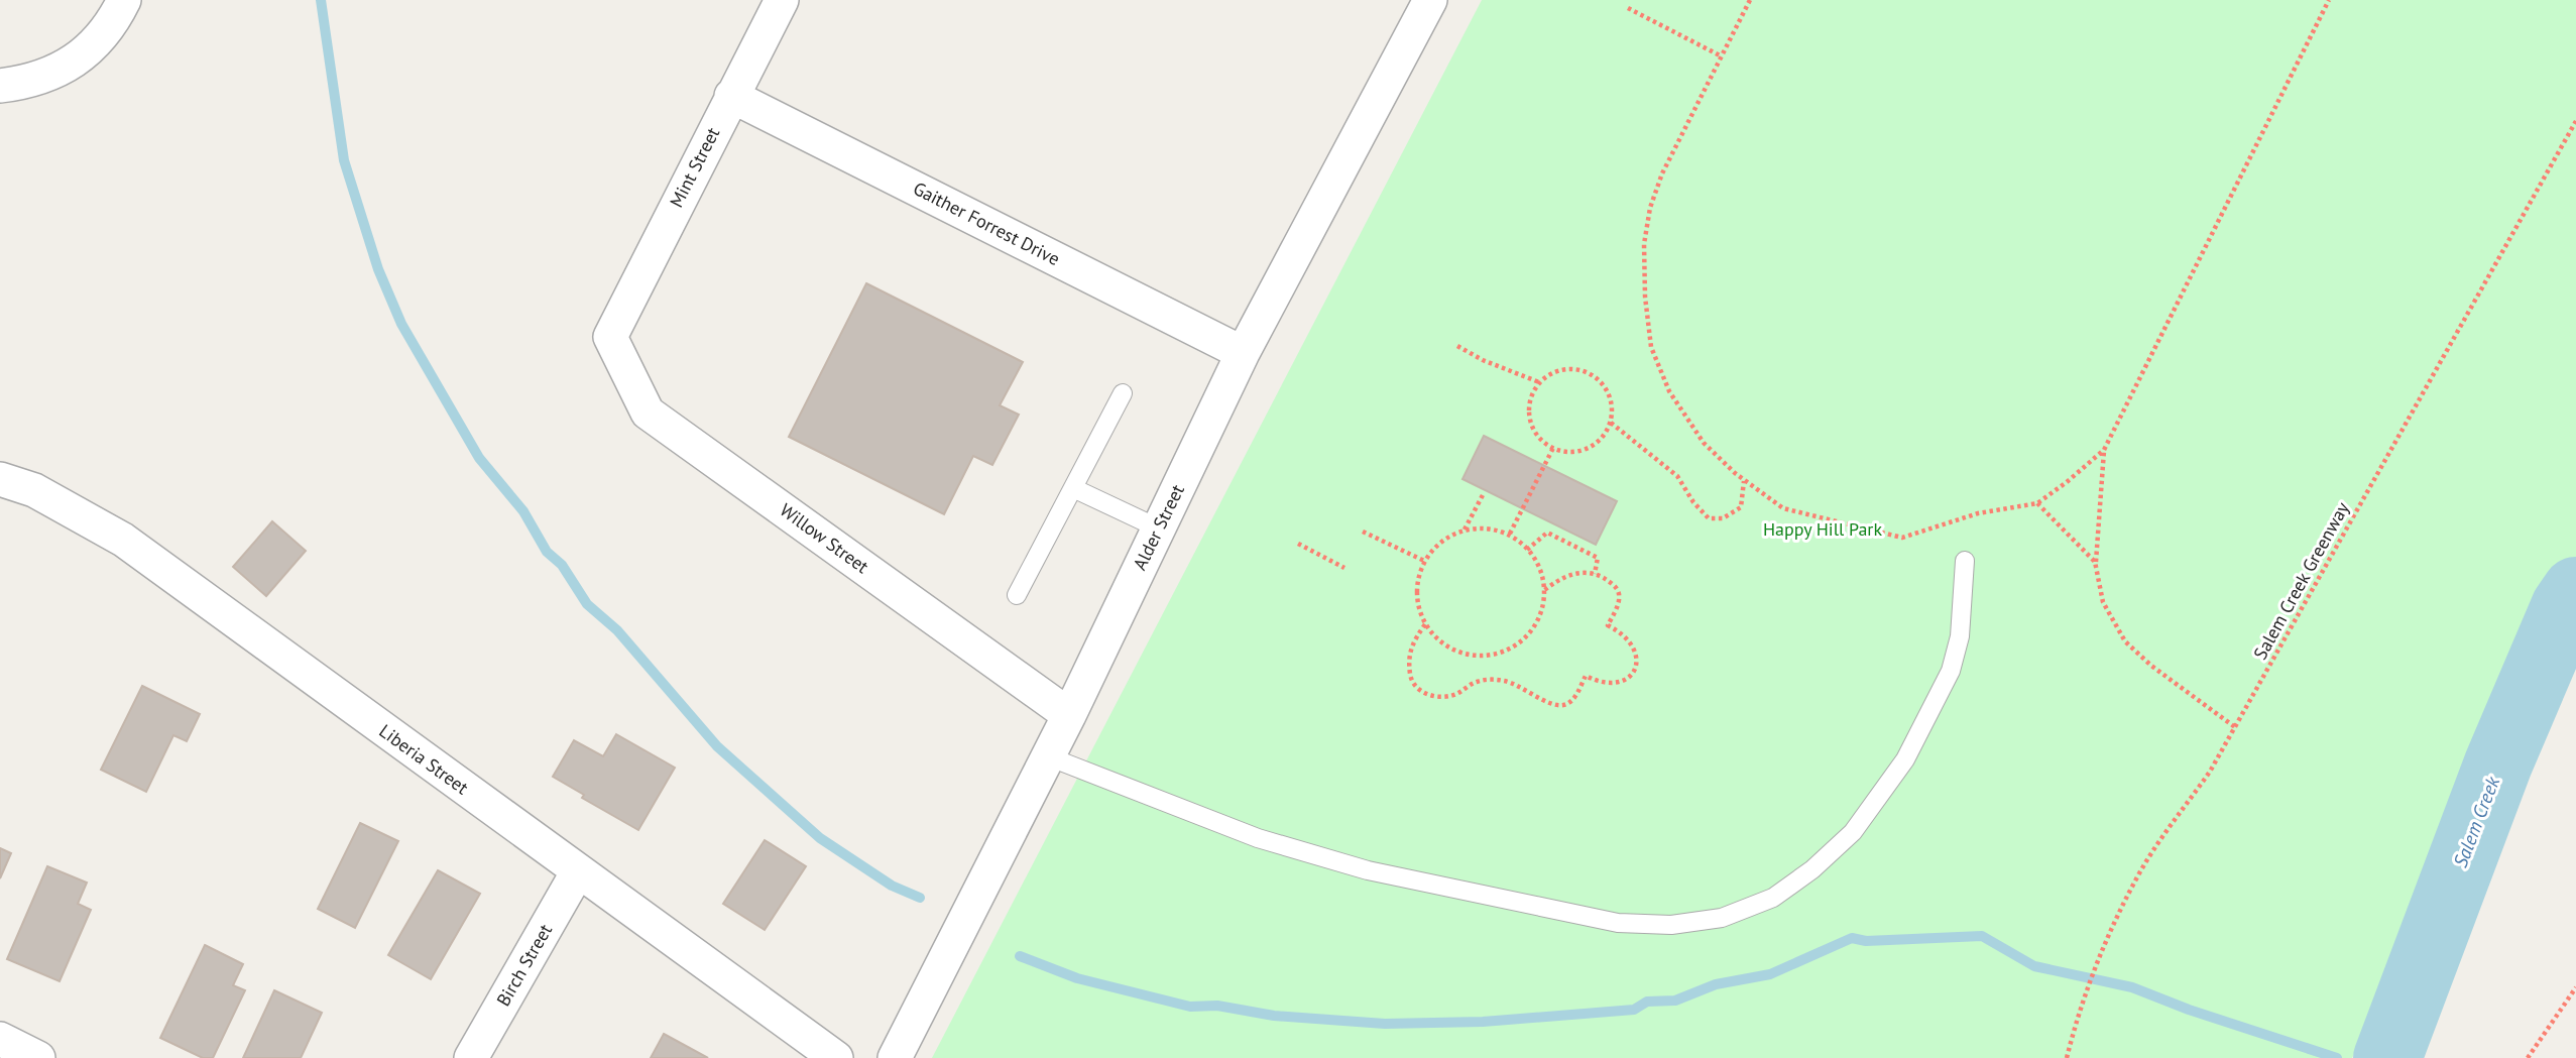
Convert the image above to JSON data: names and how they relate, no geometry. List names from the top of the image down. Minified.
{"streets":{"street":["Mint Street","Gaither Forrest Drive","Alder Street","Willow Street","Liberia Street","Birch Street"],"path":["Salem Creek Greenway"]},"crossings":[["Mint Street","Gaither Forrest Drive"],["Mint Street","Willow Street"],["Gaither Forrest Drive","Alder Street"],["Alder Street","Willow Street"],["Liberia Street","Birch Street"]],"water":["Salem Creek"],"parks":["Happy Hill Park"]}
